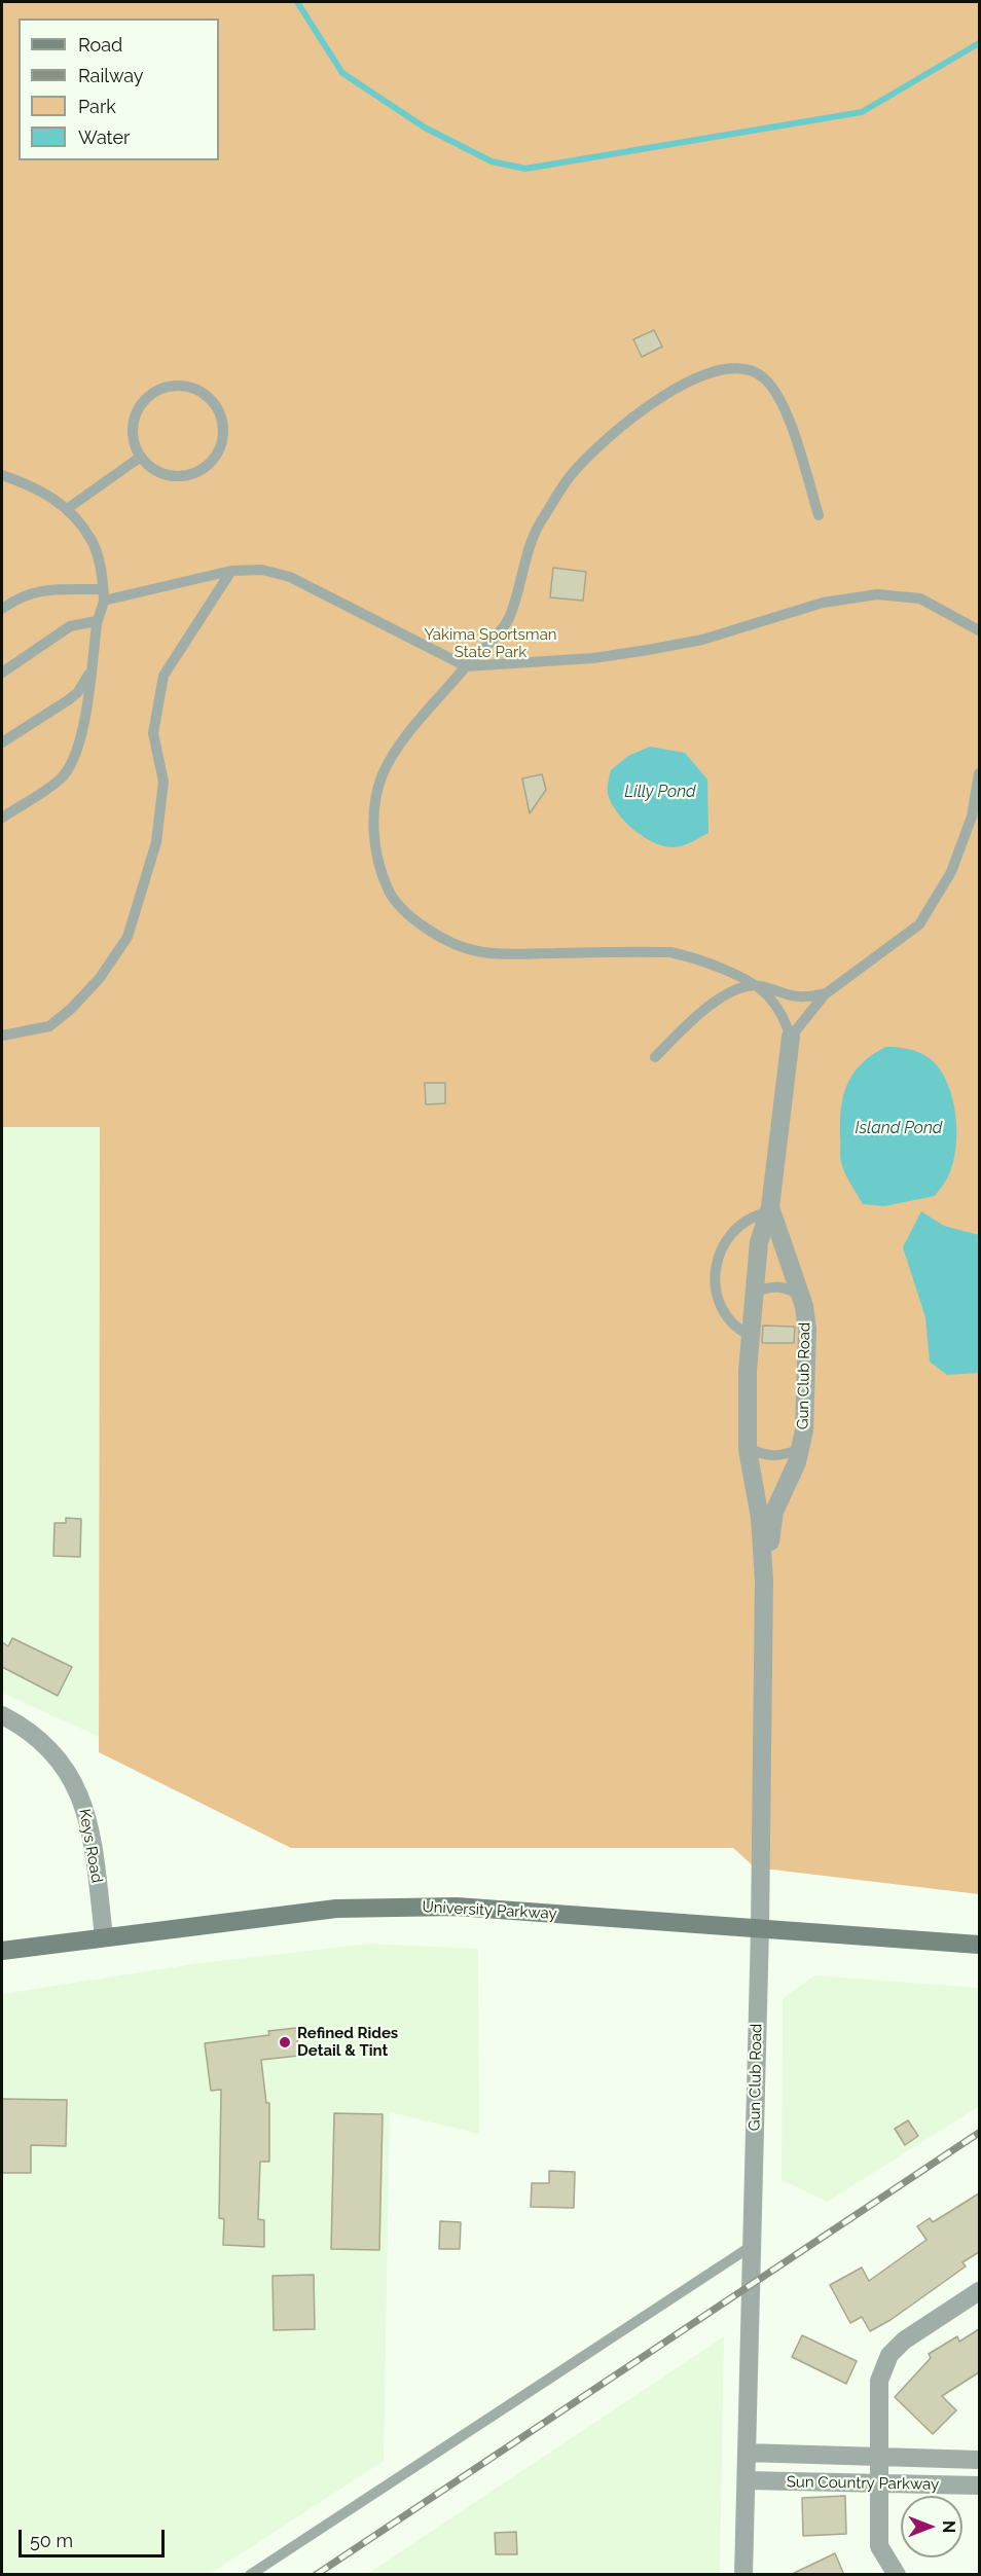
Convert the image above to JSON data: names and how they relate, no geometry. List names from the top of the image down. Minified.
{"streets":{"main road":["University Parkway"],"street":["Gun Club Road","Keys Road","Sun Country Parkway"]},"crossings":[["Gun Club Road","University Parkway"],["Gun Club Road","Sun Country Parkway"],["Keys Road","University Parkway"]],"water":["Lilly Pond","Island Pond"],"parks":["Yakima Sportsman State Park"],"places":["Refined Rides Detail & Tint"],"legend":["Road","Railway","Park","Water"],"scale_bar":"50 m","north":"right"}
